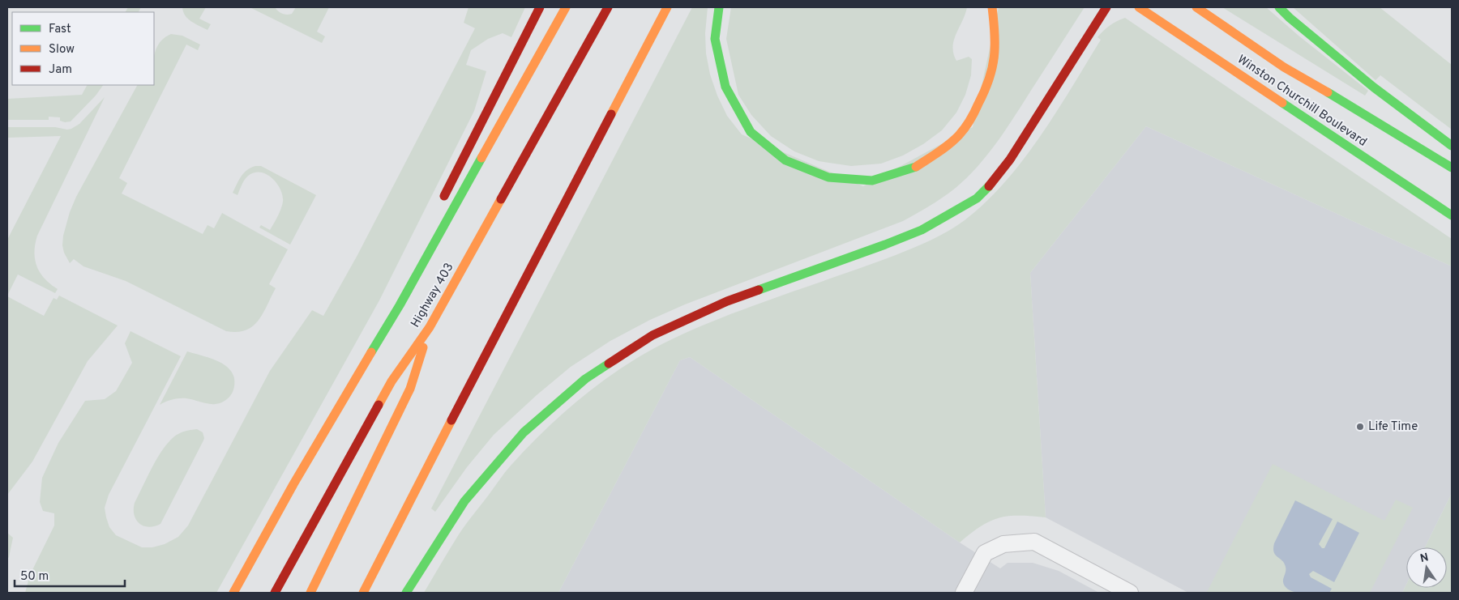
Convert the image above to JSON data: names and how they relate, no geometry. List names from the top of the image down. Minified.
{"streets":{"main road":["Winston Churchill Boulevard","Highway 403"]},"places":["Life Time"],"legend":["Fast","Slow","Jam"],"scale_bar":"50 m","north":"top"}
